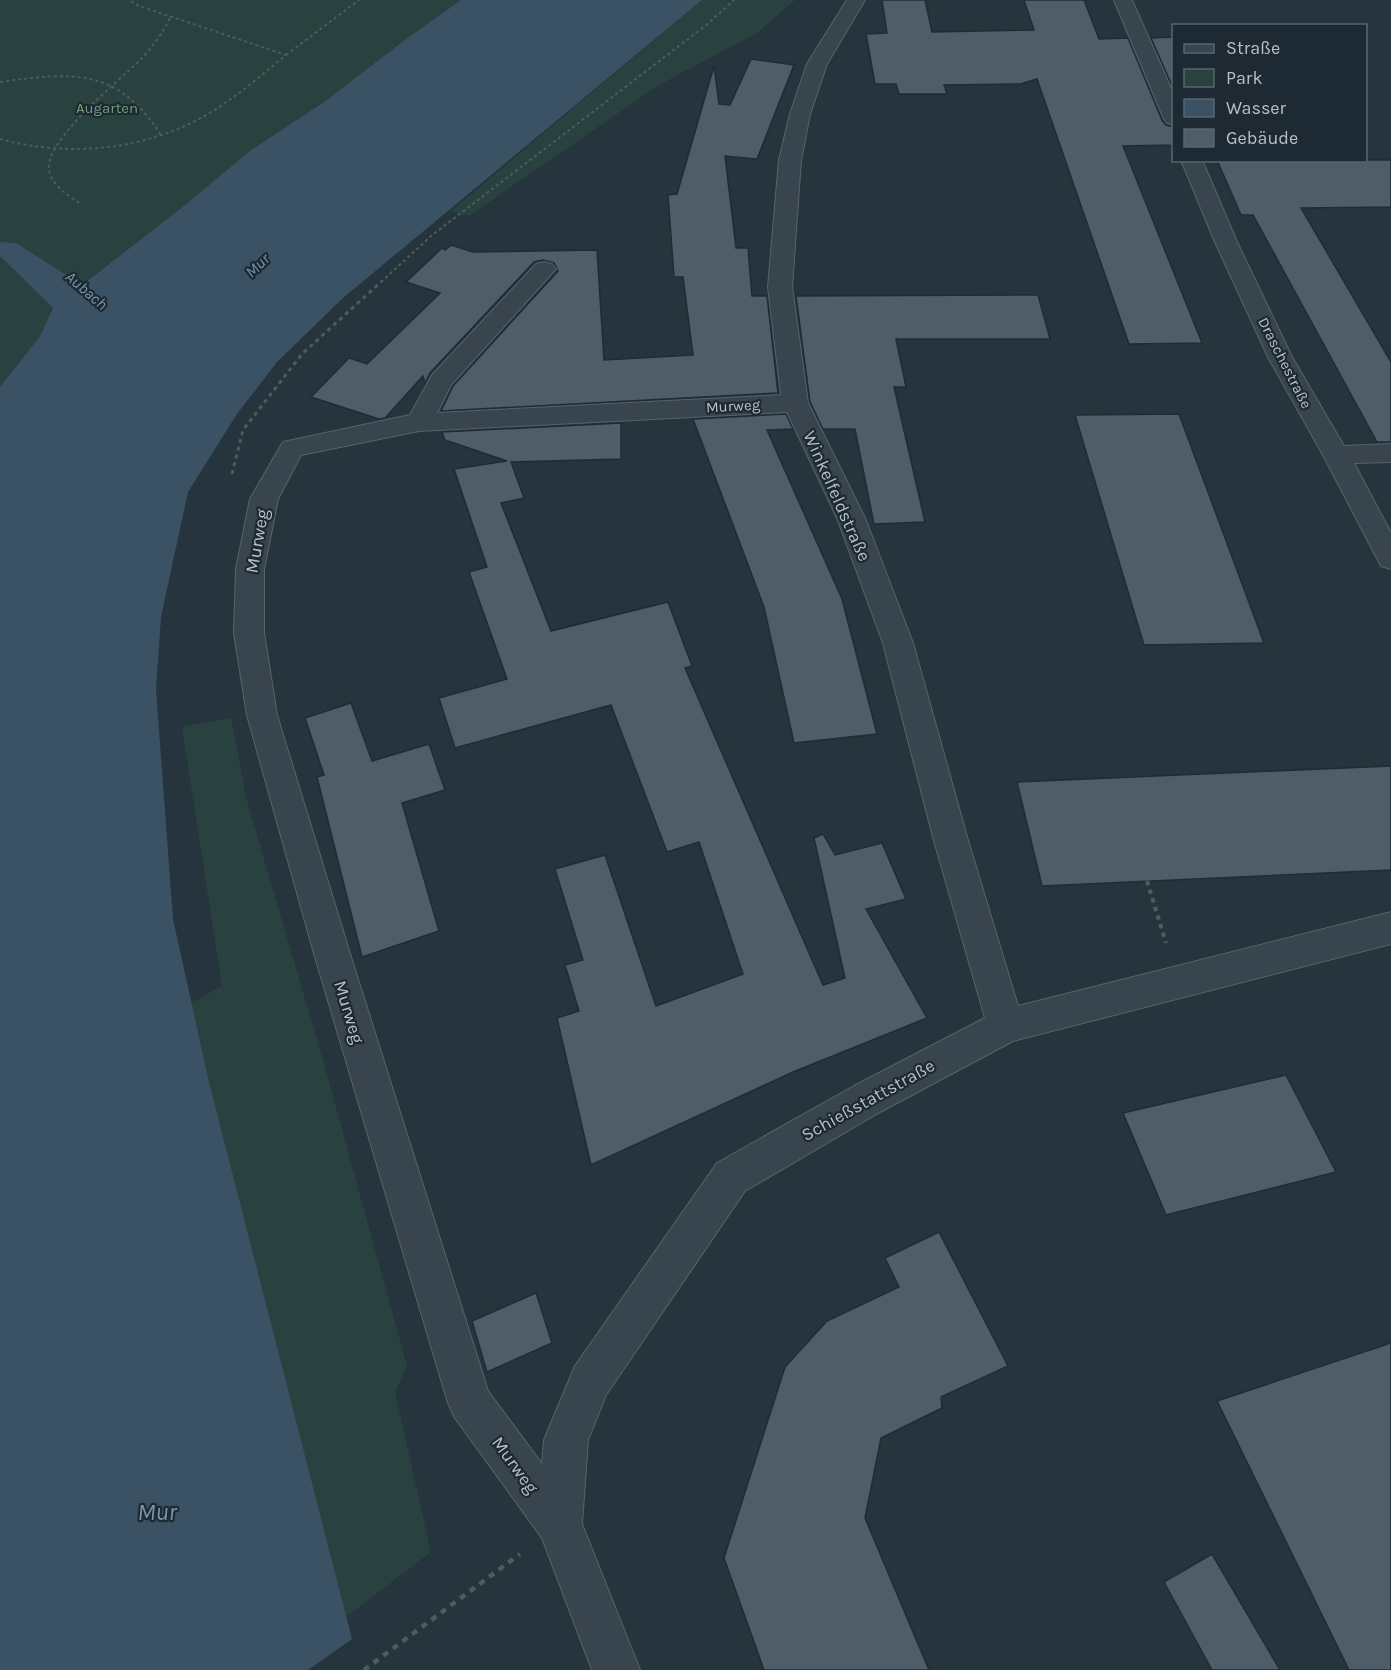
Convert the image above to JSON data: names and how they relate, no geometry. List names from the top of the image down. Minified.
{"streets":{"street":["Draschestraße","Murweg","Winkelfeldstraße","Schießstattstraße"]},"crossings":[["Murweg","Winkelfeldstraße"],["Murweg","Schießstattstraße"],["Winkelfeldstraße","Schießstattstraße"]],"water":["Mur","Aubach"],"parks":["Augarten"],"legend":["Straße","Park","Wasser","Gebäude"]}
